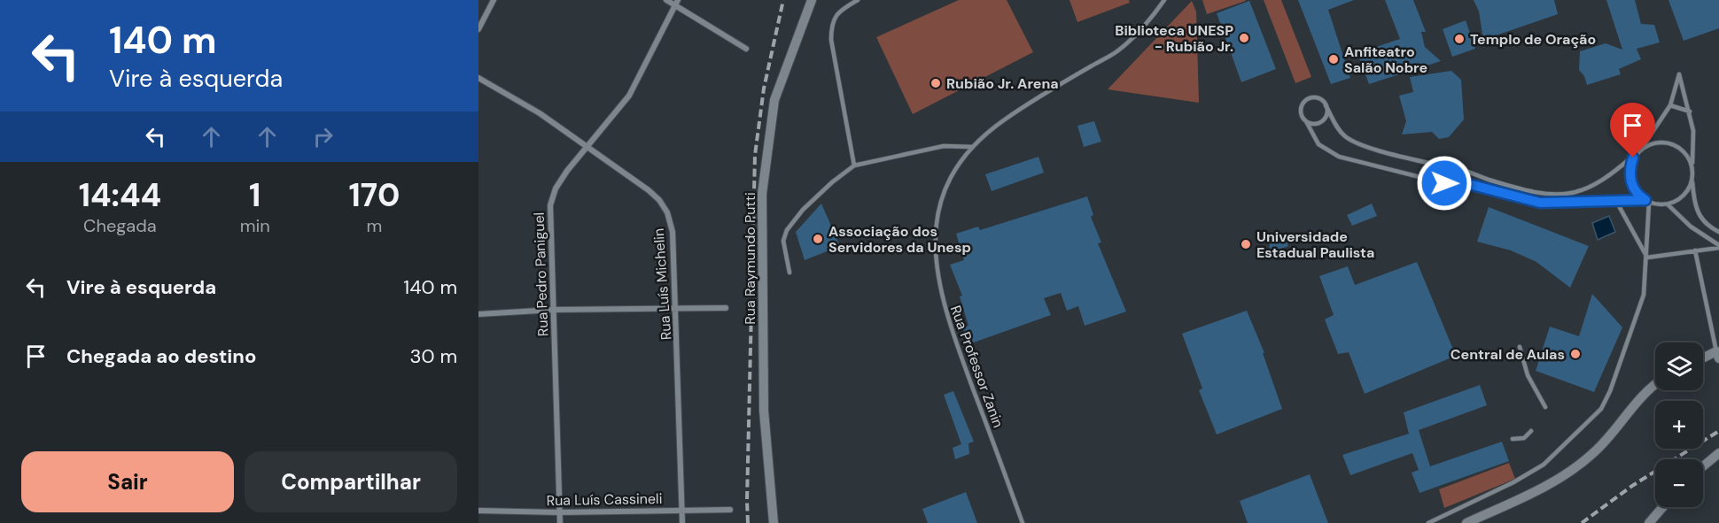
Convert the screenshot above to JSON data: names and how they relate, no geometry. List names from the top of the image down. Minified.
{"streets":{"street":["Rua Raymundo Putti","Rua Pedro Paniguel","Rua Luís Michelin","Rua Luís Cassineli"],"lane":["Rua Professor Zanin"]},"crossings":[["Rua Pedro Paniguel","Rua Luís Michelin"],["Rua Pedro Paniguel","Rua Luís Cassineli"],["Rua Luís Michelin","Rua Luís Cassineli"]],"places":["Biblioteca UNESP - Rubião Jr.","Templo de Oração","Anfiteatro Salão Nobre","Rubião Jr. Arena","Associação dos Servidores da Unesp","Universidade Estadual Paulista","Central de Aulas"],"page":{"turn":["140 m","Vire à esquerda"],"eta":["14:44","Chegada","1","min","170","m"],"list":[{"name":"Vire à esquerda","value":"140 m"},{"name":"Chegada ao destino","value":"30 m"}],"map_buttons":["+","−"],"buttons":["Sair","Compartilhar"]}}
